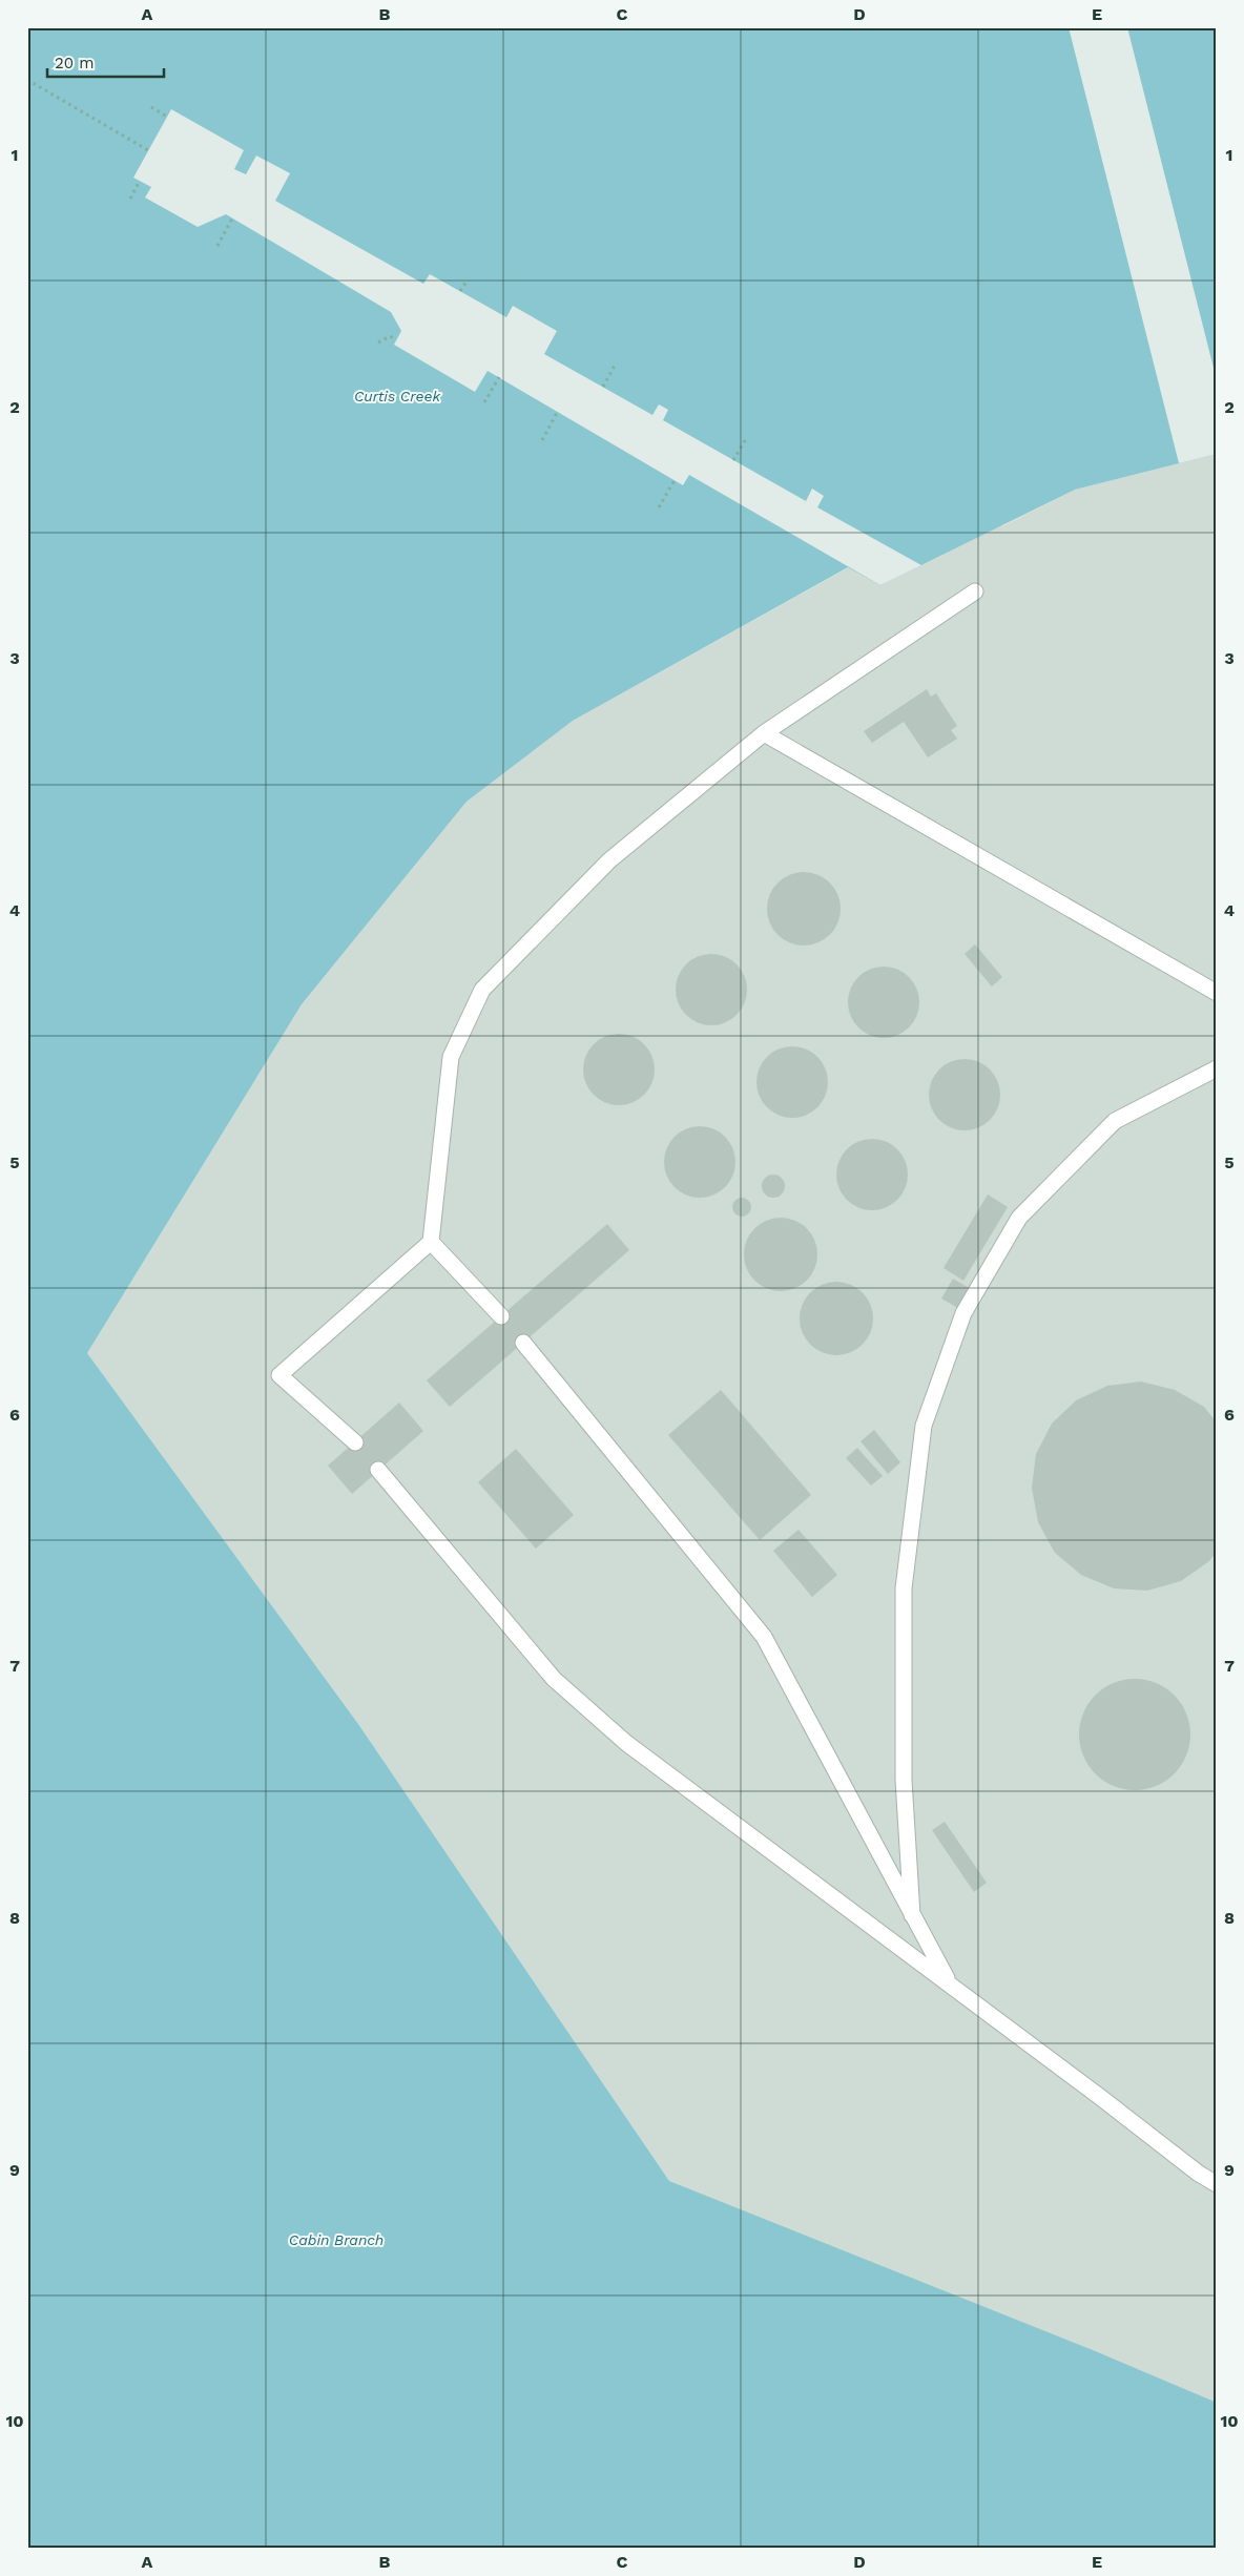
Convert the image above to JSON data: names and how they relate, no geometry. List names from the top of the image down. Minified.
{"water":["Curtis Creek","Cabin Branch"],"scale_bar":"20 m","grid":{"columns":["A","B","C","D","E"],"rows":["1","2","3","4","5","6","7","8","9","10"]}}
